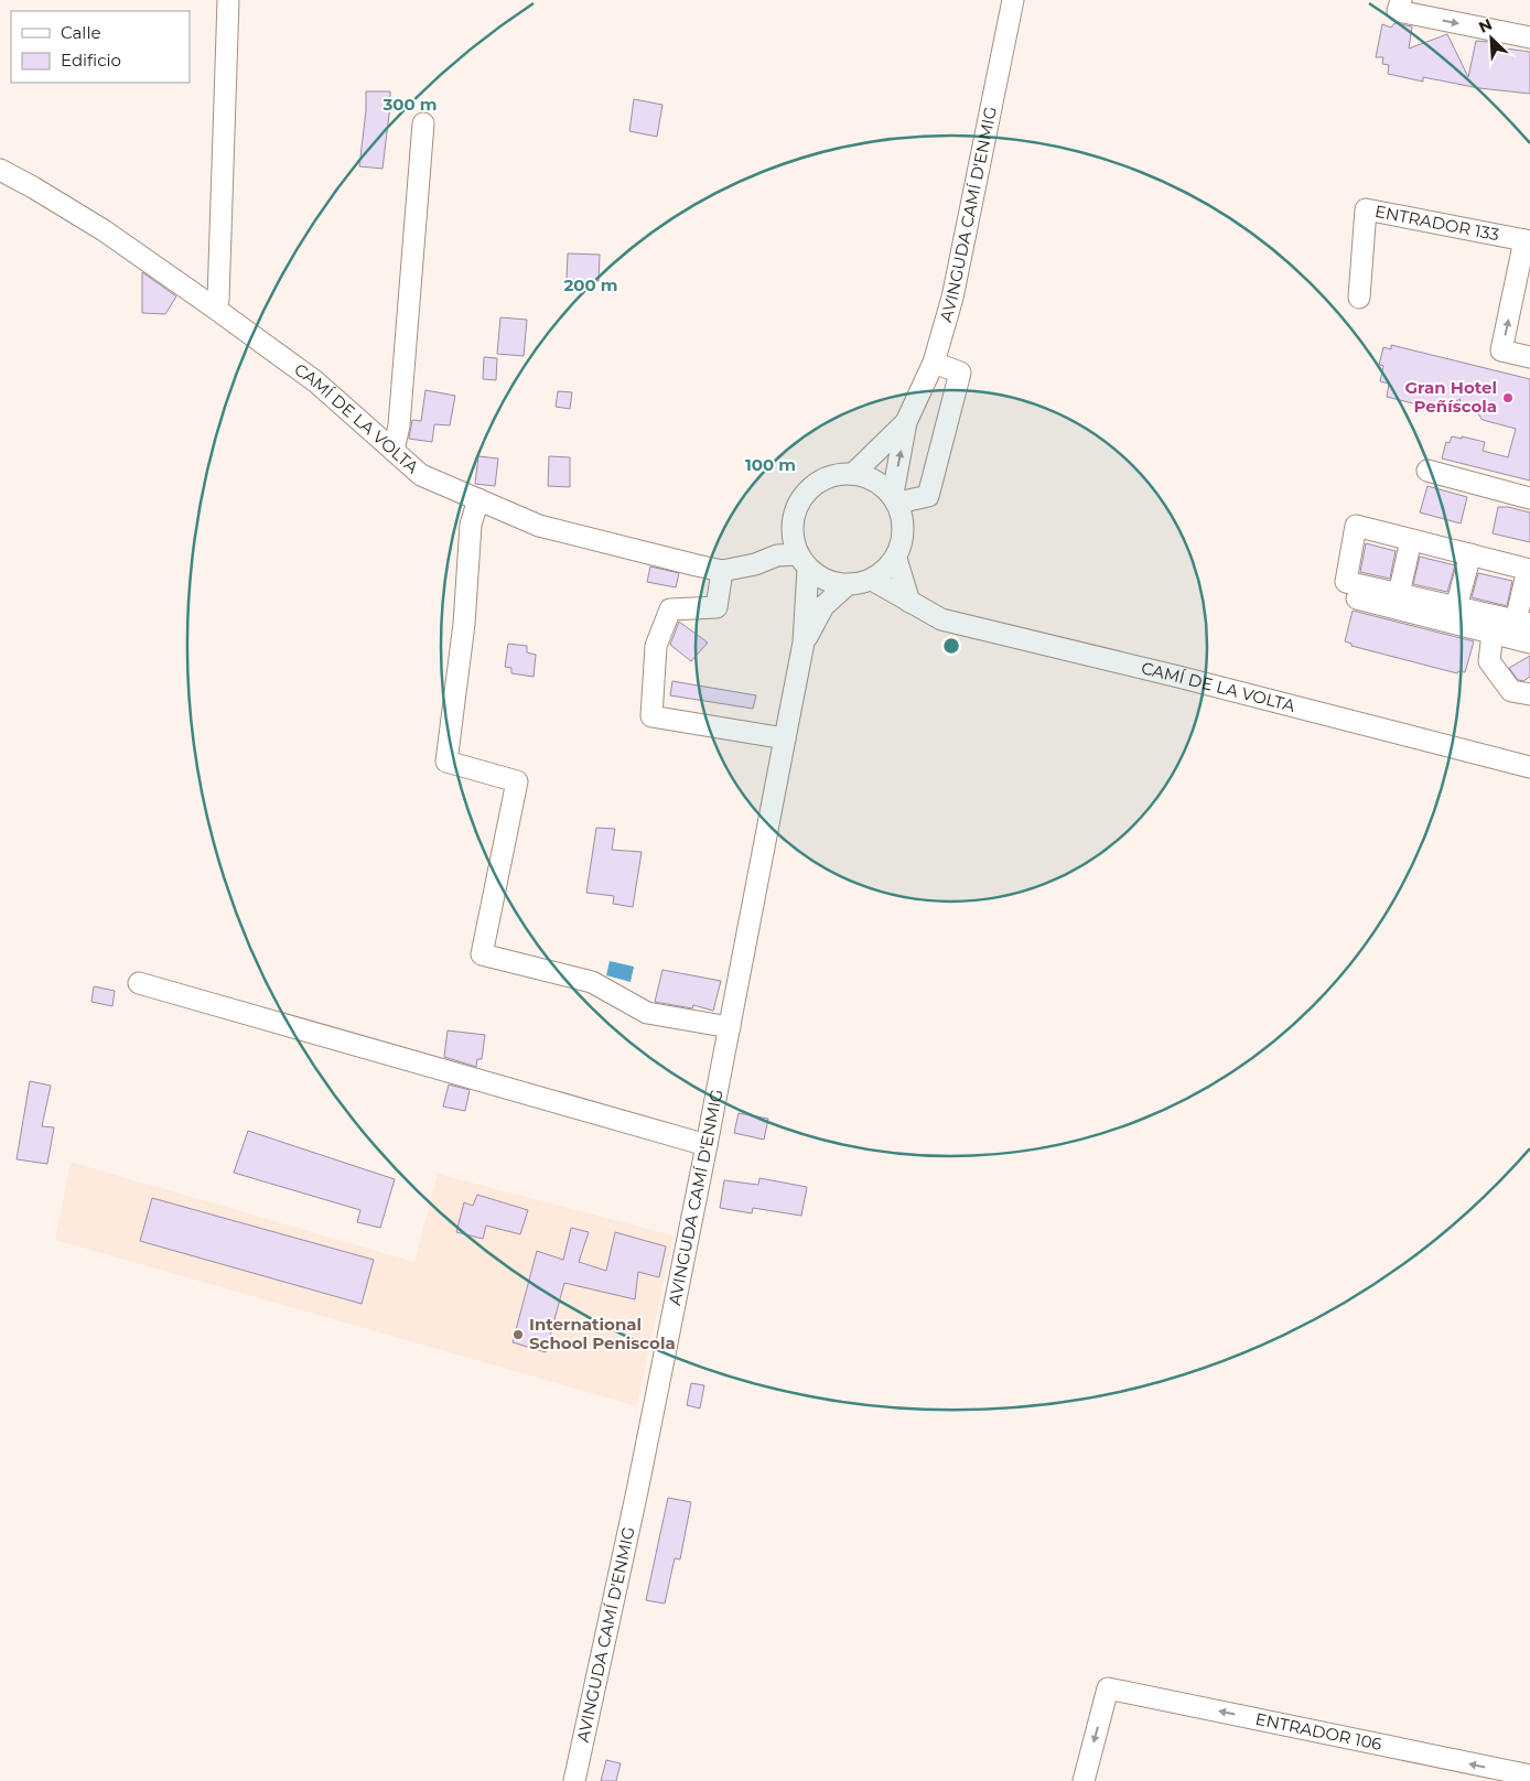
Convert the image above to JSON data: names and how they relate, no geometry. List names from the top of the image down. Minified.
{"streets":{"street":["AVINGUDA CAMÍ D'ENMIG","ENTRADOR 133","CAMÍ DE LA VOLTA","ENTRADOR 106"]},"crossings":[["AVINGUDA CAMÍ D'ENMIG","CAMÍ DE LA VOLTA"]],"one_way":["ENTRADOR 106"],"places":["Gran Hotel Peñíscola","International School Peniscola"],"legend":["Calle","Edificio"],"north":"top left","rings":["300 m","200 m","100 m"]}
